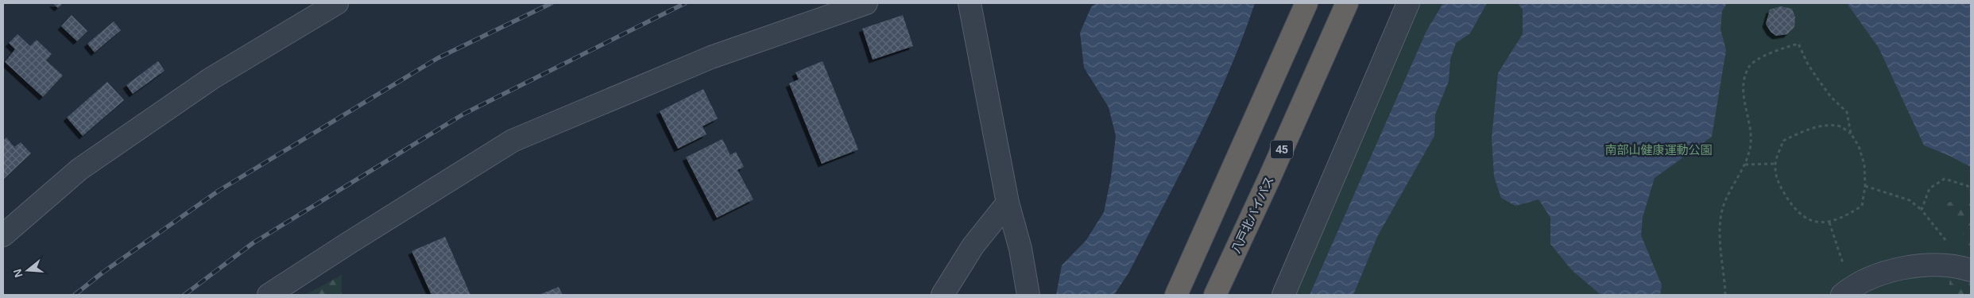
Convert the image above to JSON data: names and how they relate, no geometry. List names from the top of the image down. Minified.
{"streets":{"highway":["45","八戸北バイパス"]},"parks":["南部山健康運動公園"],"north":"left"}
